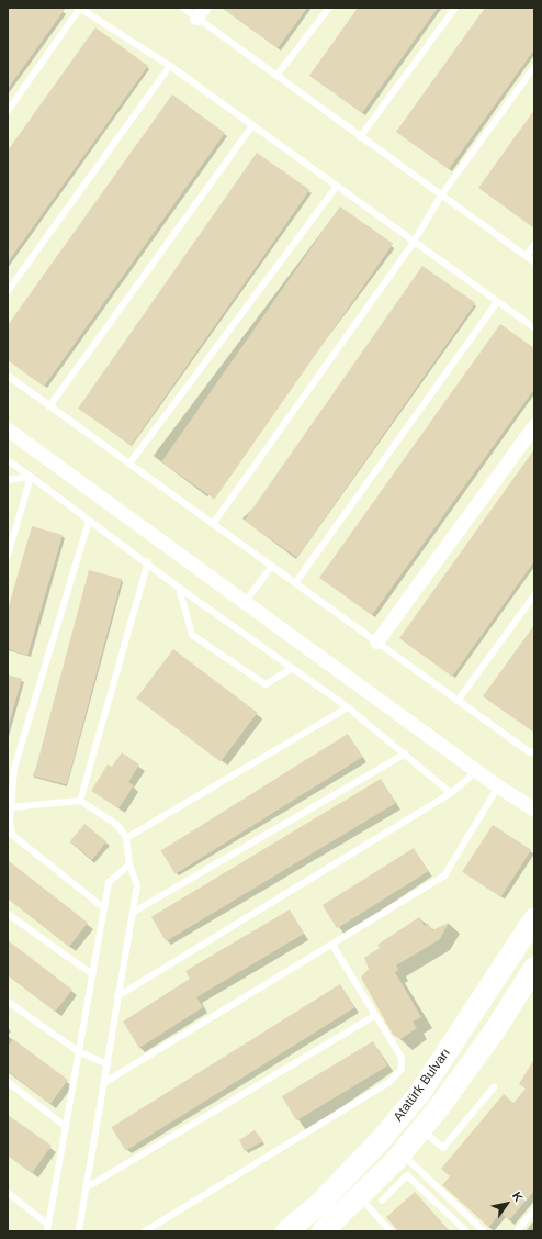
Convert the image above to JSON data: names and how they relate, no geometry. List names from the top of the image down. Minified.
{"streets":{"main road":["Atatürk Bulvarı"]},"north":"top right"}
